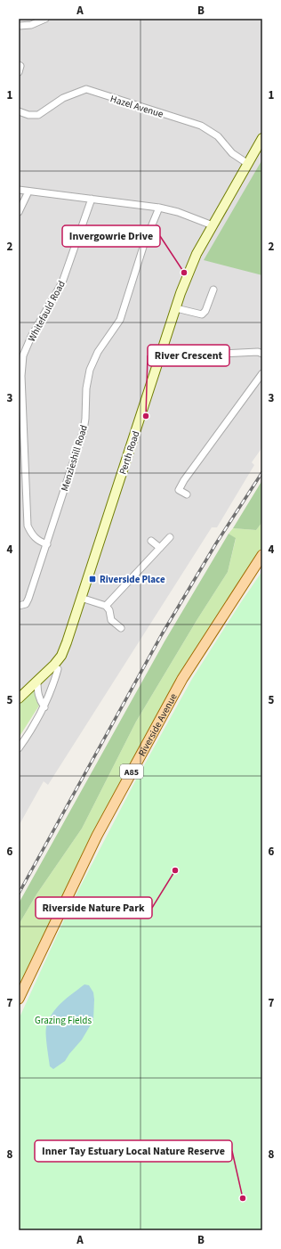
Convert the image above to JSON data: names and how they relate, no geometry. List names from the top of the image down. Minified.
{"streets":{"main road":["Riverside Avenue","A85"],"street":["Hazel Avenue","Whitefauld Road","Perth Road","Menzieshill Road"]},"crossings":[["Hazel Avenue","Perth Road"],["Whitefauld Road","Menzieshill Road"]],"parks":["Grazing Fields"],"places":{"other":["Invergowrie Drive","River Crescent","Riverside Nature Park","Inner Tay Estuary Local Nature Reserve"],"transit":["Riverside Place"]},"grid":{"columns":["A","B"],"rows":["1","2","3","4","5","6","7","8"]}}
